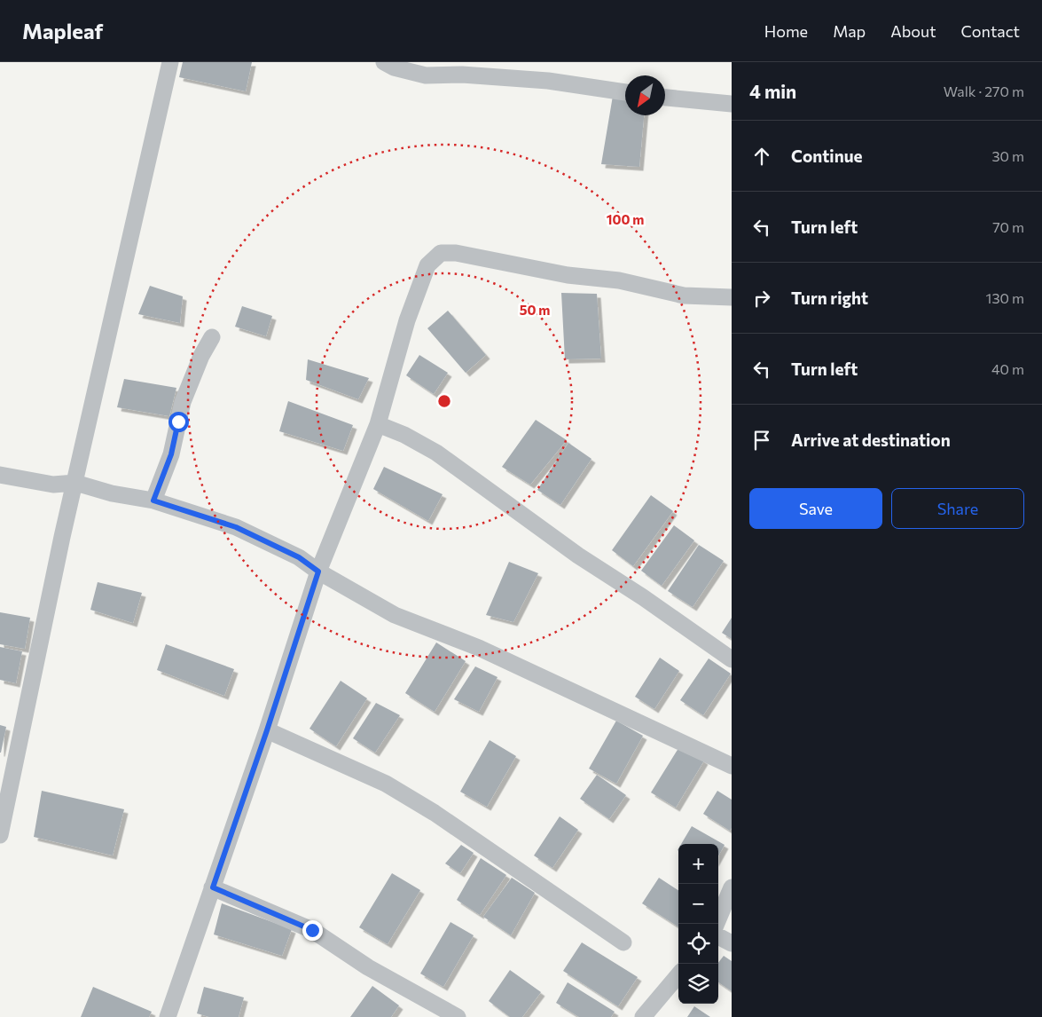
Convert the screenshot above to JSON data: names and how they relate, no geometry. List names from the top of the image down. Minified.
{"north":"bottom left","page":{"header":"Mapleaf","nav":["Home","Map","About","Contact"],"heading":["4 min","Walk · 270 m"],"list":[["Continue","30 m"],["Turn left","70 m"],["Turn right","130 m"],["Turn left","40 m"],"Arrive at destination"],"buttons":["Save","Share"],"map_buttons":["+","−"]},"rings":["100 m","50 m"]}
